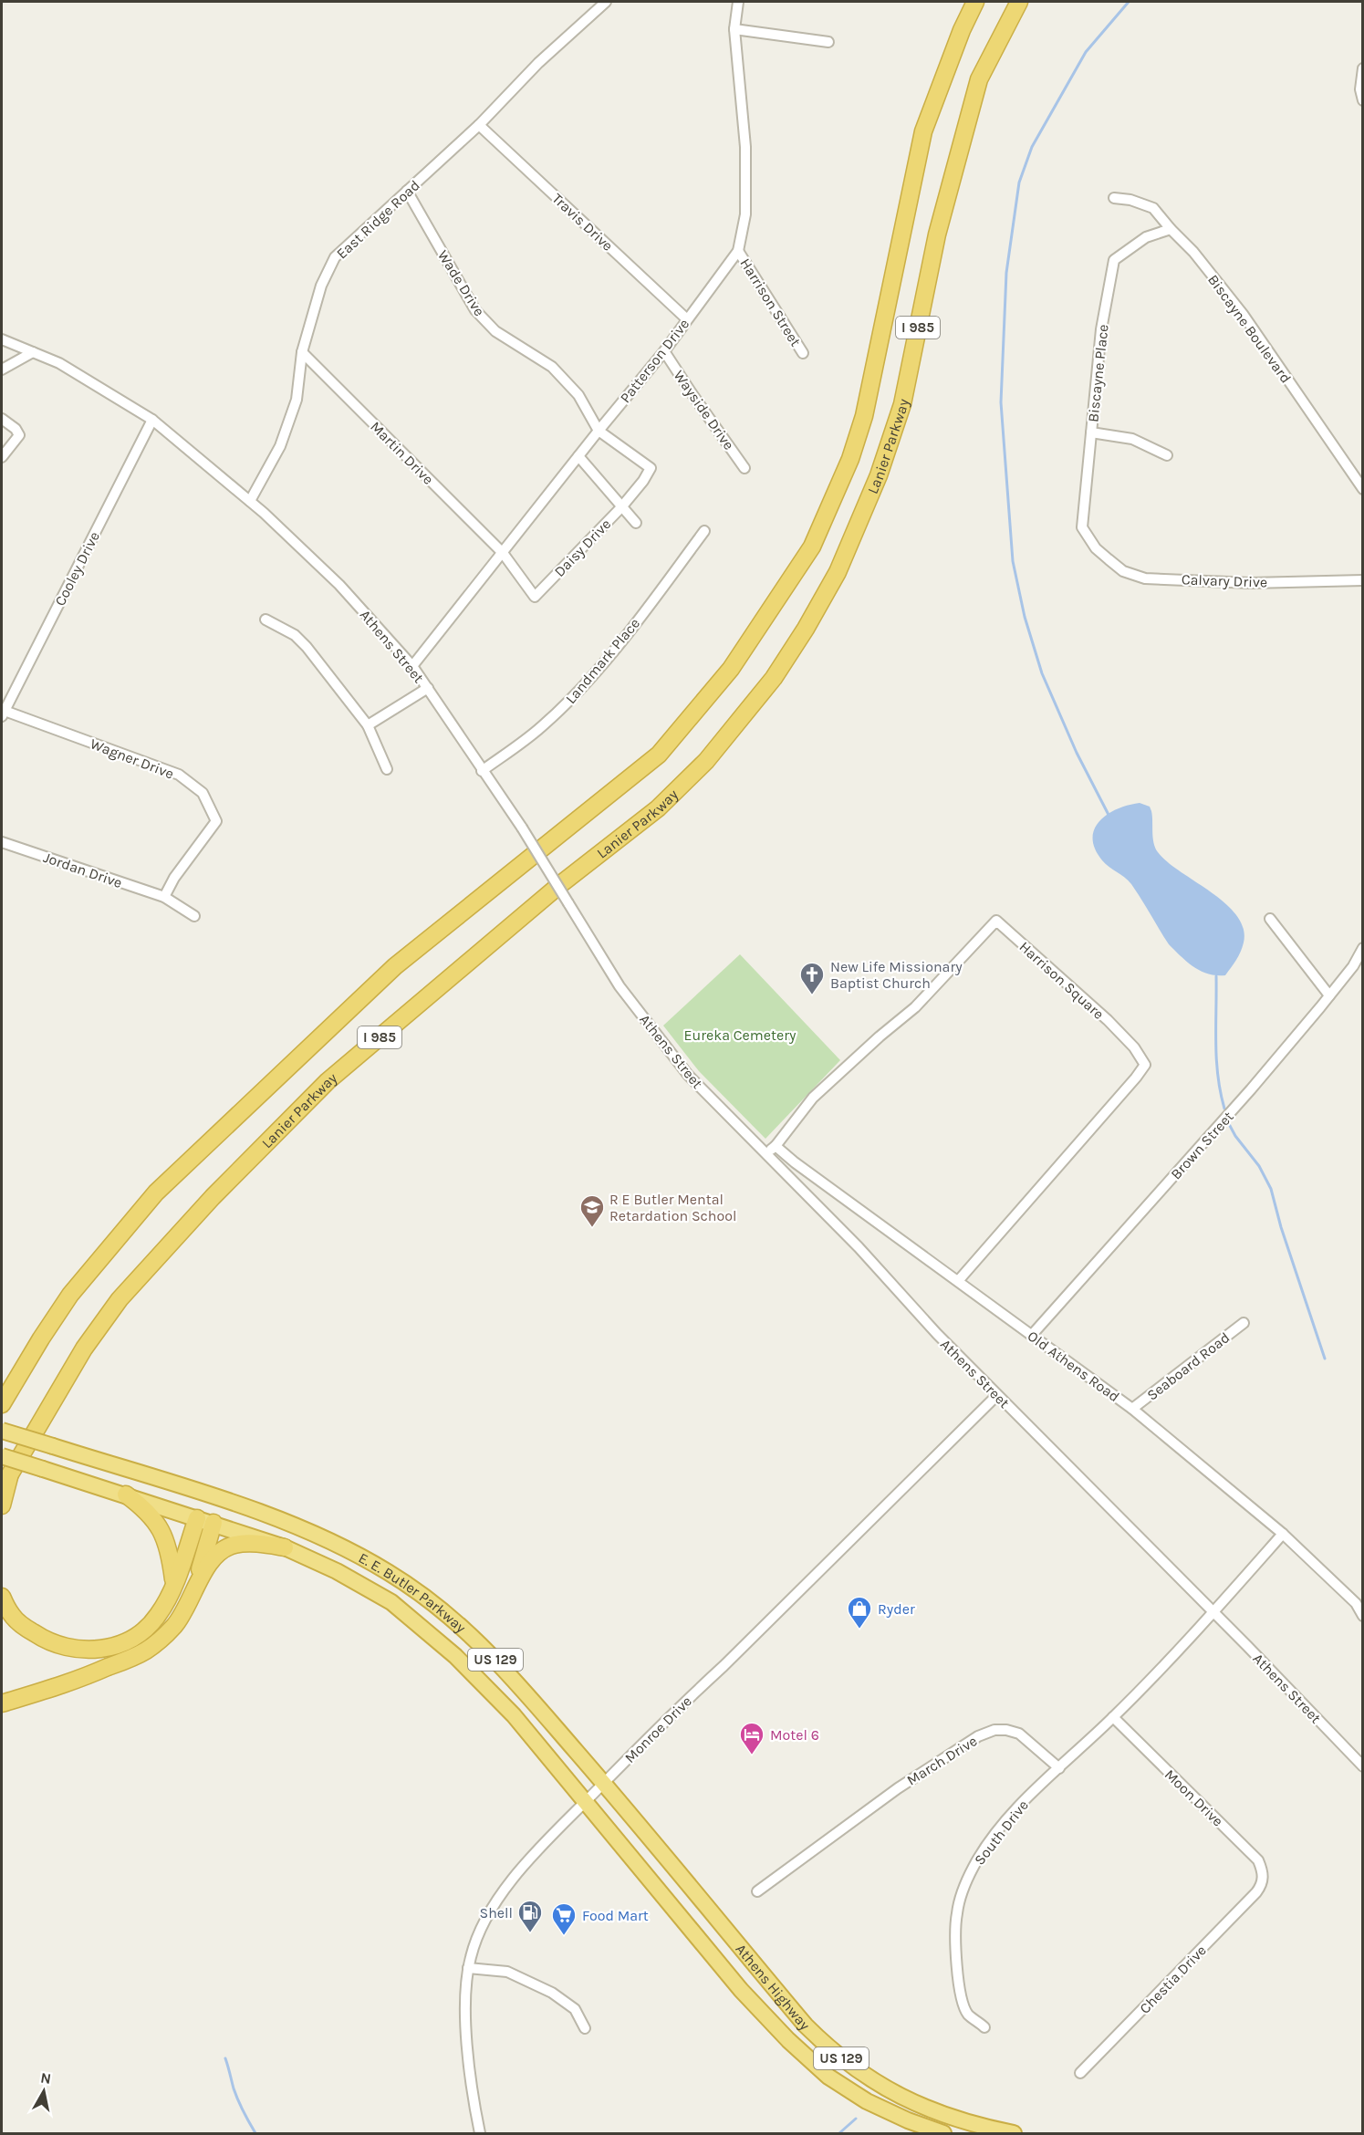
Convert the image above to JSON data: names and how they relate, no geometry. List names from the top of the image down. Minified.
{"streets":{"highway":["I 985","Lanier Parkway","E. E. Butler Parkway","US 129","Athens Highway"],"street":["East Ridge Road","Travis Drive","Wade Drive","Harrison Street","Biscayne Boulevard","Patterson Drive","Biscayne Place","Wayside Drive","Martin Drive","Daisy Drive","Cooley Drive","Calvary Drive","Athens Street","Landmark Place","Wagner Drive","Jordan Drive","Harrison Square","Brown Street","Old Athens Road","Seaboard Road","Monroe Drive","March Drive","Moon Drive","South Drive","Chestia Drive"]},"crossings":[["East Ridge Road","Travis Drive"],["East Ridge Road","Wade Drive"],["East Ridge Road","Martin Drive"],["East Ridge Road","Athens Street"],["Travis Drive","Patterson Drive"],["Wade Drive","Patterson Drive"],["Harrison Street","Patterson Drive"],["Biscayne Boulevard","Biscayne Place"],["Patterson Drive","Wayside Drive"],["Patterson Drive","Martin Drive"],["Patterson Drive","Daisy Drive"],["Patterson Drive","Athens Street"],["Biscayne Place","Calvary Drive"],["Martin Drive","Daisy Drive"],["Cooley Drive","Athens Street"],["Cooley Drive","Wagner Drive"],["Athens Street","Landmark Place"],["Athens Street","Monroe Drive"],["Wagner Drive","Jordan Drive"],["Harrison Square","Old Athens Road"],["Brown Street","Old Athens Road"],["Old Athens Road","Seaboard Road"],["E. E. Butler Parkway","Monroe Drive"],["E. E. Butler Parkway","Athens Highway"],["March Drive","South Drive"],["Moon Drive","Chestia Drive"]],"parks":["Eureka Cemetery"],"places":{"church":["New Life Missionary Baptist Church"],"school or university":["R E Butler Mental Retardation School"],"shop":["Ryder"],"hotel":["Motel 6"],"fuel station":["Shell"],"supermarket":["Food Mart"]},"north":"top"}
